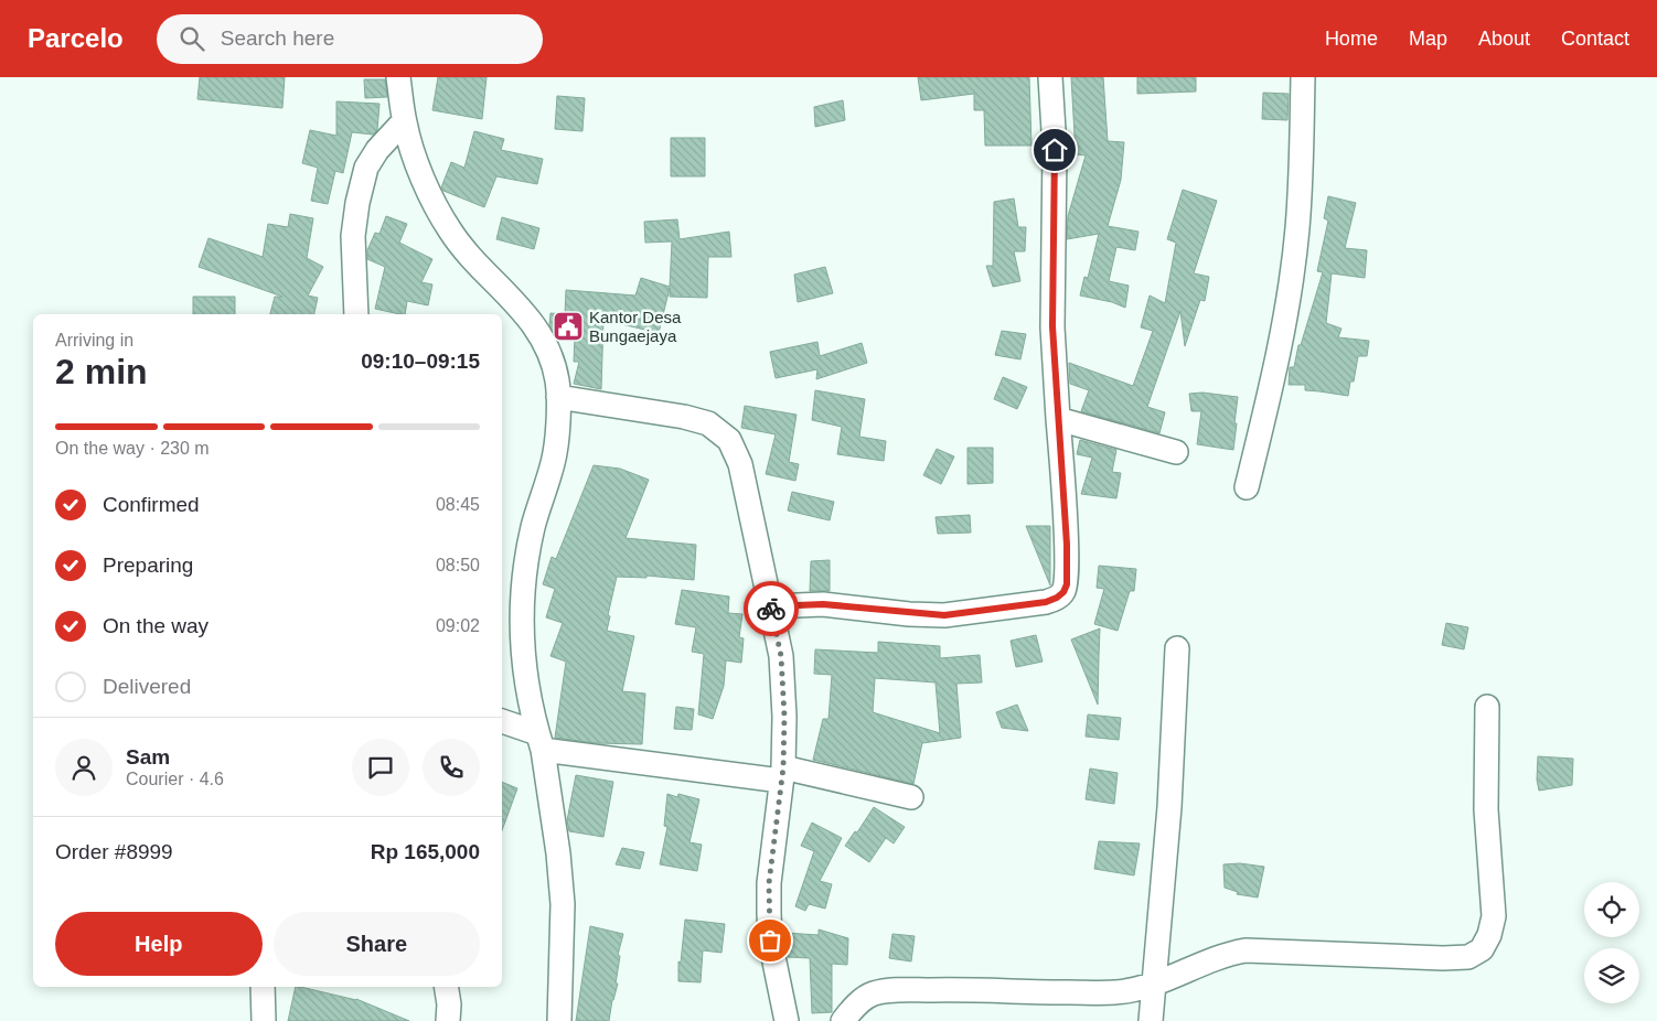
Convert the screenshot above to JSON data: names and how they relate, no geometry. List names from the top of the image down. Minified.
{"places":{"public building":["Kantor Desa Bungaejaya"]},"page":{"header":"Parcelo","search":"Search here","nav":["Home","Map","About","Contact"],"heading":["2 min","Arriving in","09:10–09:15"],"panel":["Sam","Courier · 4.6","Order #8999","Rp 165,000"],"bar":"On the way · 230 m","list":[["Confirmed","08:45"],["Preparing","08:50"],["On the way","09:02"],"Delivered"],"buttons":["Help","Share"]}}
